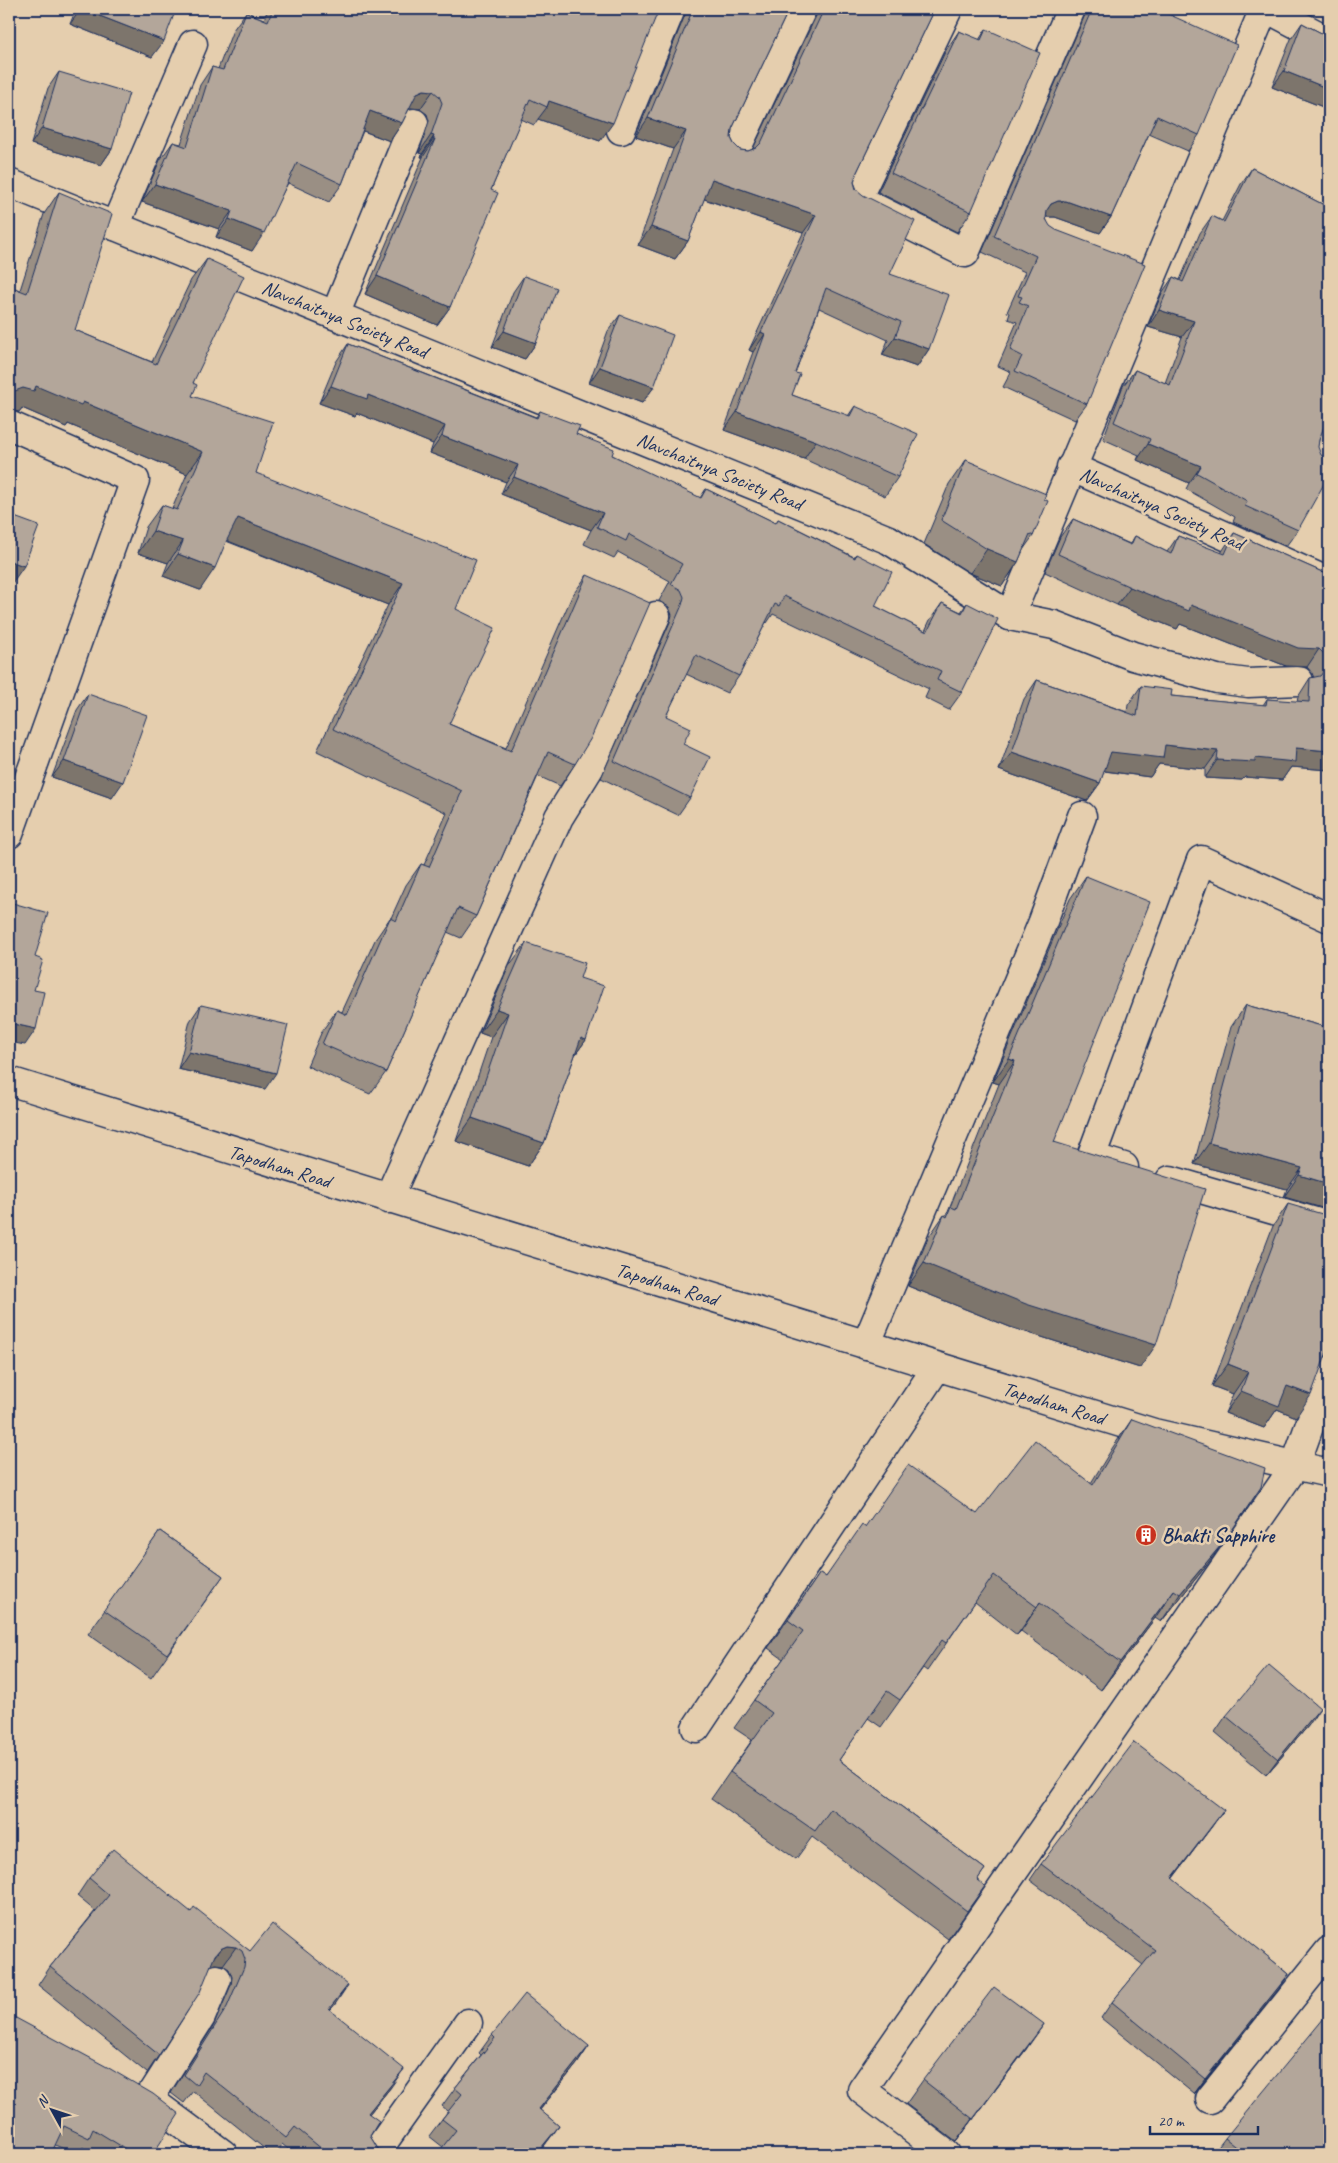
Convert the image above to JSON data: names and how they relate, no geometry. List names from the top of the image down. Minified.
{"streets":{"street":["Navchaitnya Society Road","Tapodham Road"]},"places":{"building":["Bhakti Sapphire"]},"scale_bar":"20 m","north":"top left"}
